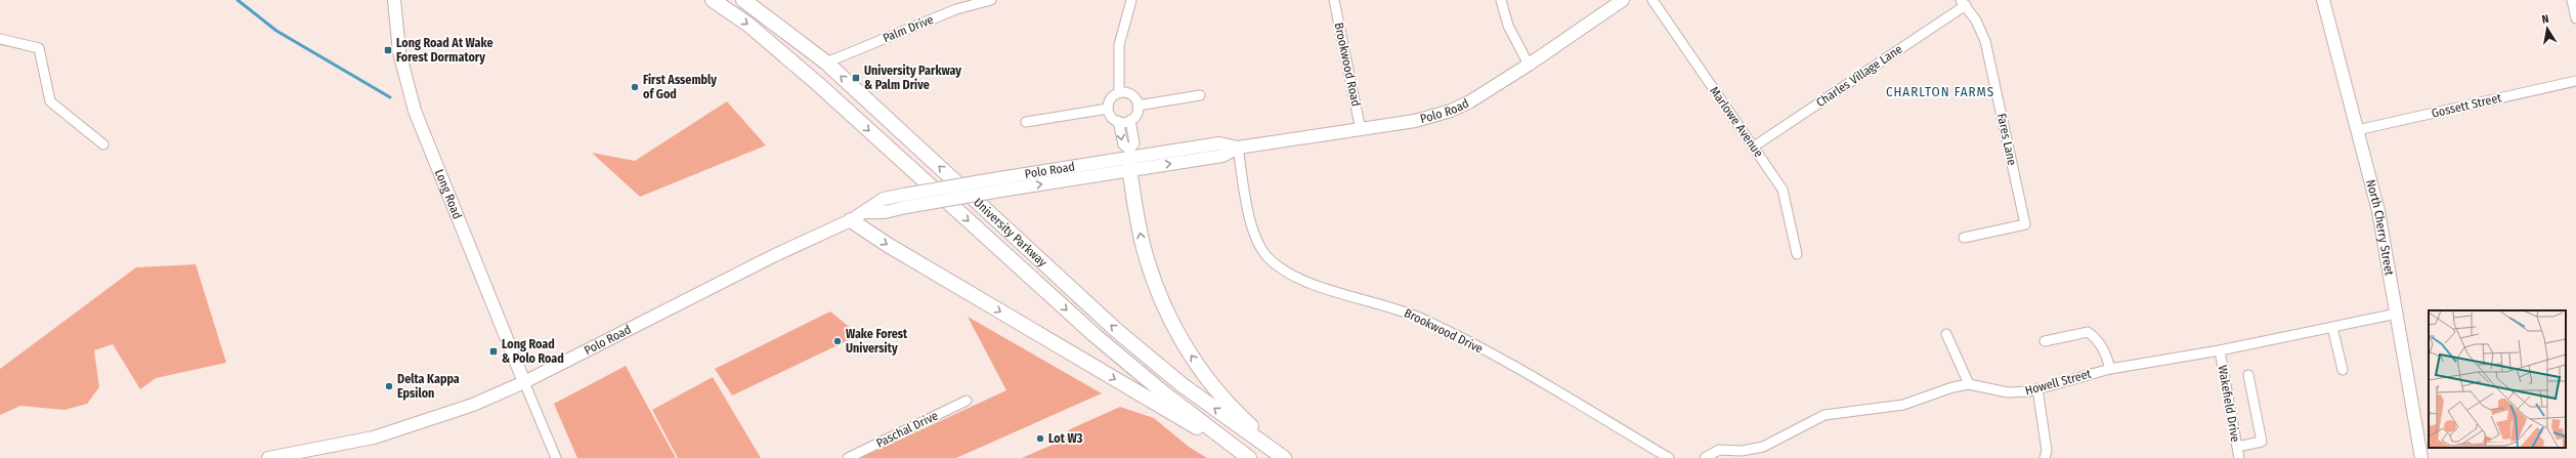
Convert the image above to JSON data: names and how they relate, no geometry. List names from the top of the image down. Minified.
{"streets":{"main road":["Polo Road","Long Road","North Cherry Street","University Parkway"],"street":["Palm Drive","Brookwood Road","Charles Village Lane","Gossett Street","Marlowe Avenue","Fares Lane","Brookwood Drive","Howell Street","Wakefield Drive","Paschal Drive"]},"crossings":[["Palm Drive","University Parkway"],["Brookwood Road","Polo Road"],["Charles Village Lane","Marlowe Avenue"],["Charles Village Lane","Fares Lane"],["Gossett Street","North Cherry Street"],["Polo Road","Long Road"],["Polo Road","Brookwood Drive"],["North Cherry Street","Howell Street"],["Howell Street","Wakefield Drive"]],"districts":["CHARLTON FARMS"],"places":{"transit":["Long Road At Wake Forest Dormatory","University Parkway & Palm Drive","Long Road & Polo Road"],"other":["First Assembly of God","Wake Forest University","Delta Kappa Epsilon","Lot W3"]},"north":"top"}
